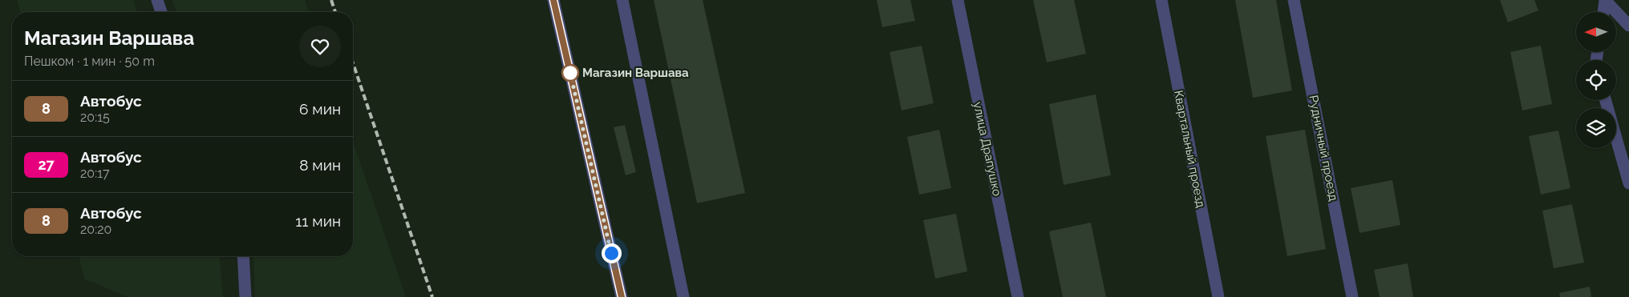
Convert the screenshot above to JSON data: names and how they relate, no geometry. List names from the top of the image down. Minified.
{"streets":{"street":["Рудничный проезд","улица Драпушко","Квартальный проезд"]},"places":["Магазин Варшава"],"lines":["bus line 8"],"north":"left","page":{"heading":["Магазин Варшава","Пешком · 1 мин · 50 m"],"list":[{"mark":"8","name":"Автобус","note":"20:15","value":"6 мин"},{"mark":"27","name":"Автобус","note":"20:17","value":"8 мин"},{"mark":"8","name":"Автобус","note":"20:20","value":"11 мин"}]}}
